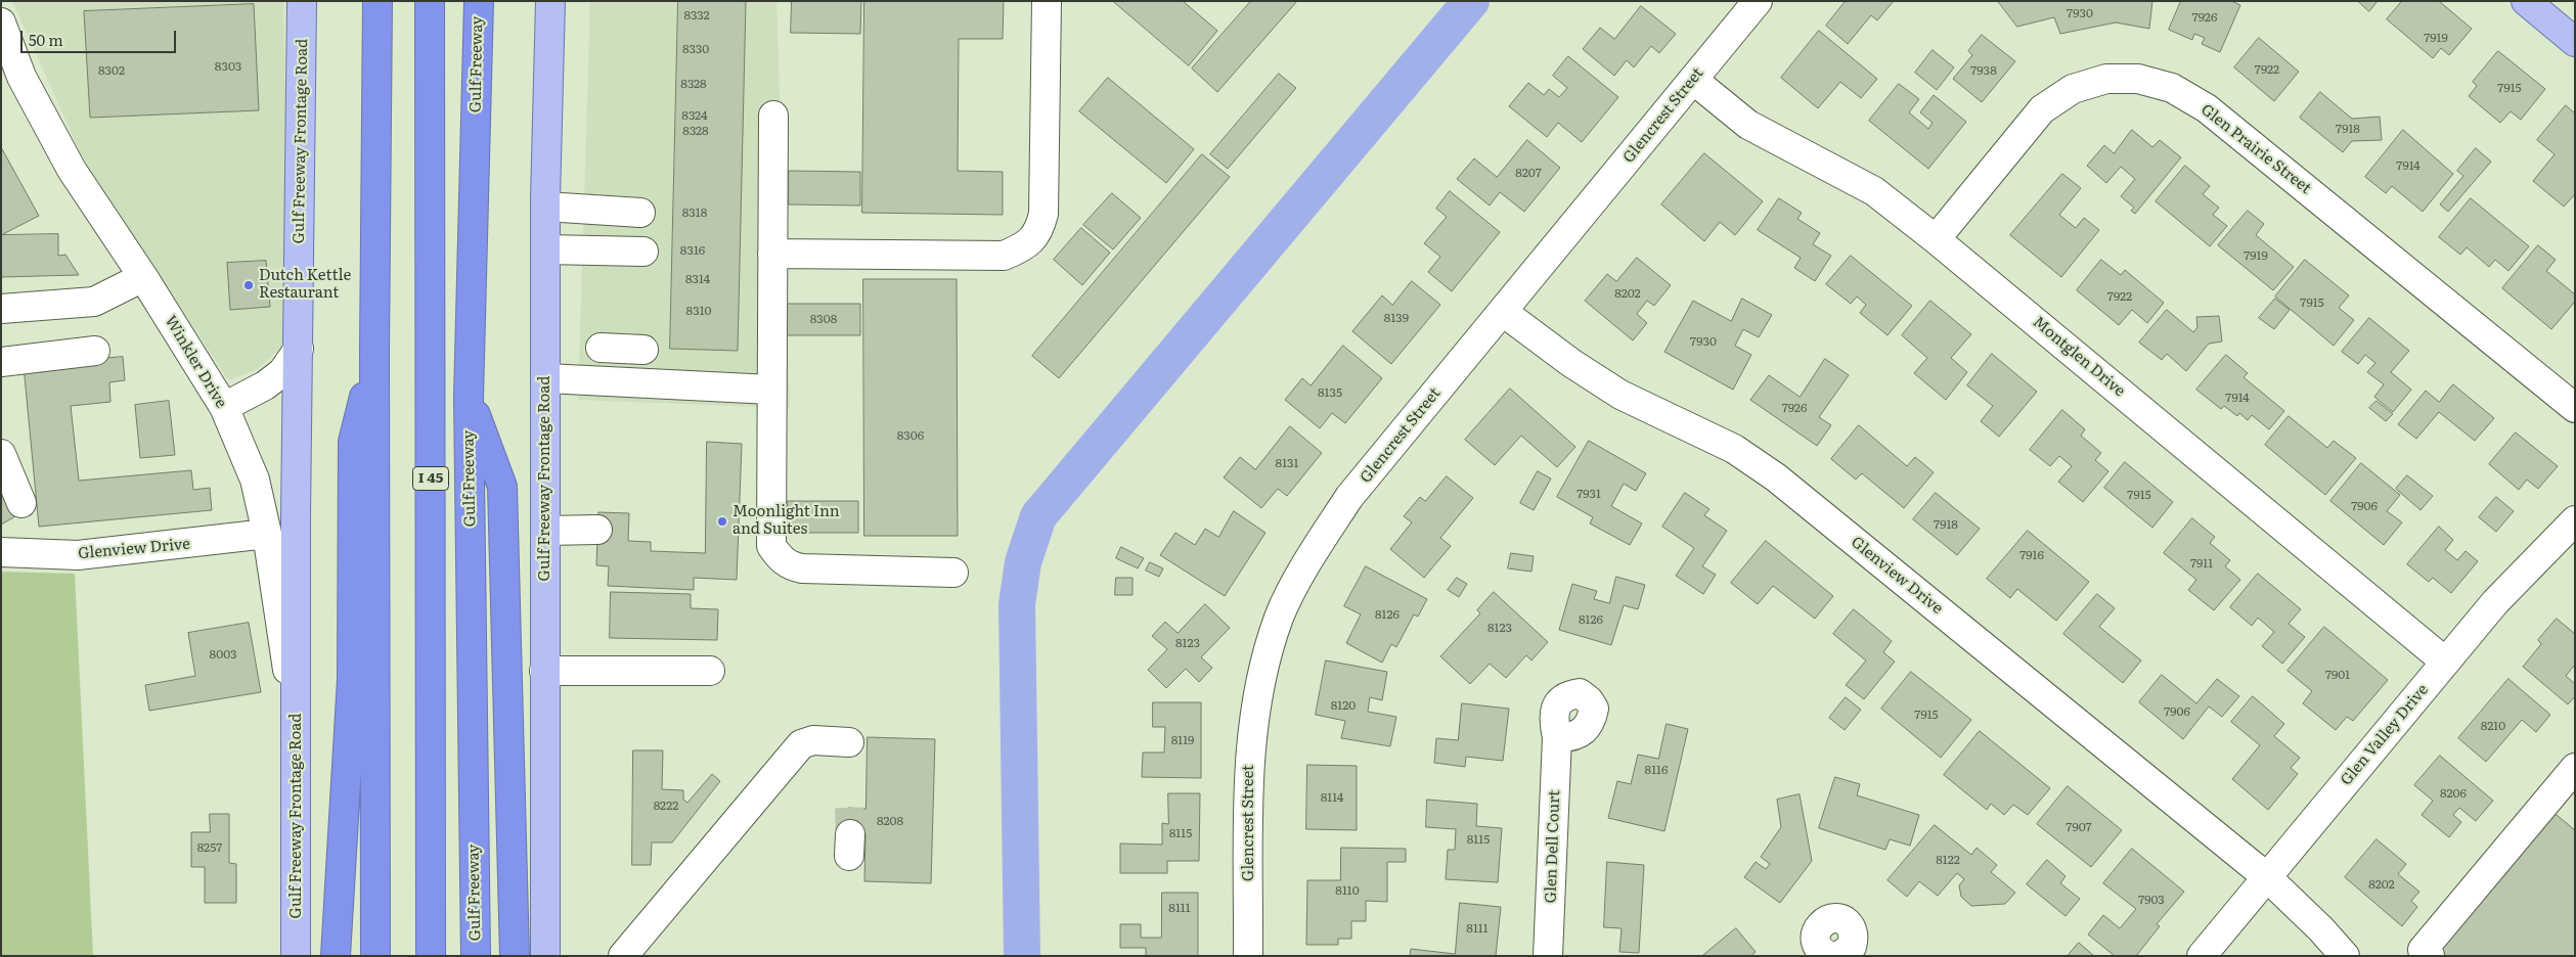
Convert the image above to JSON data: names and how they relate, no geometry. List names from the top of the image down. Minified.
{"streets":{"highway":["Gulf Freeway","I 45"],"main road":["Gulf Freeway Frontage Road"],"street":["Glencrest Street","Glen Prairie Street","Montglen Drive","Winkler Drive","Glenview Drive","Glen Valley Drive","Glen Dell Court"]},"crossings":[["Glencrest Street","Montglen Drive"],["Glencrest Street","Glenview Drive"],["Gulf Freeway Frontage Road","Winkler Drive"],["Glen Prairie Street","Montglen Drive"],["Montglen Drive","Glen Valley Drive"],["Winkler Drive","Glenview Drive"],["Glenview Drive","Glen Valley Drive"]],"places":["Dutch Kettle Restaurant","Moonlight Inn and Suites"],"house_numbers":["7930","8332","7926","7919","8330","8303","7922","8302","7938","8328","7915","8324","7918","8328","7914","8207","8318","8316","7919","8314","8202","7922","7915","8310","8139","8308","7930","8135","7914","7926","8306","8131","7931","7915","7906","7918","7916","7911","8126","8126","8123","8123","8003","7901","8120","7906","7915","8210","8119","8116","8206","8114","8222","8208","7907","8115","8115","8257","8122","8202","8110","7903","8111","8111"],"scale_bar":"50 m"}
